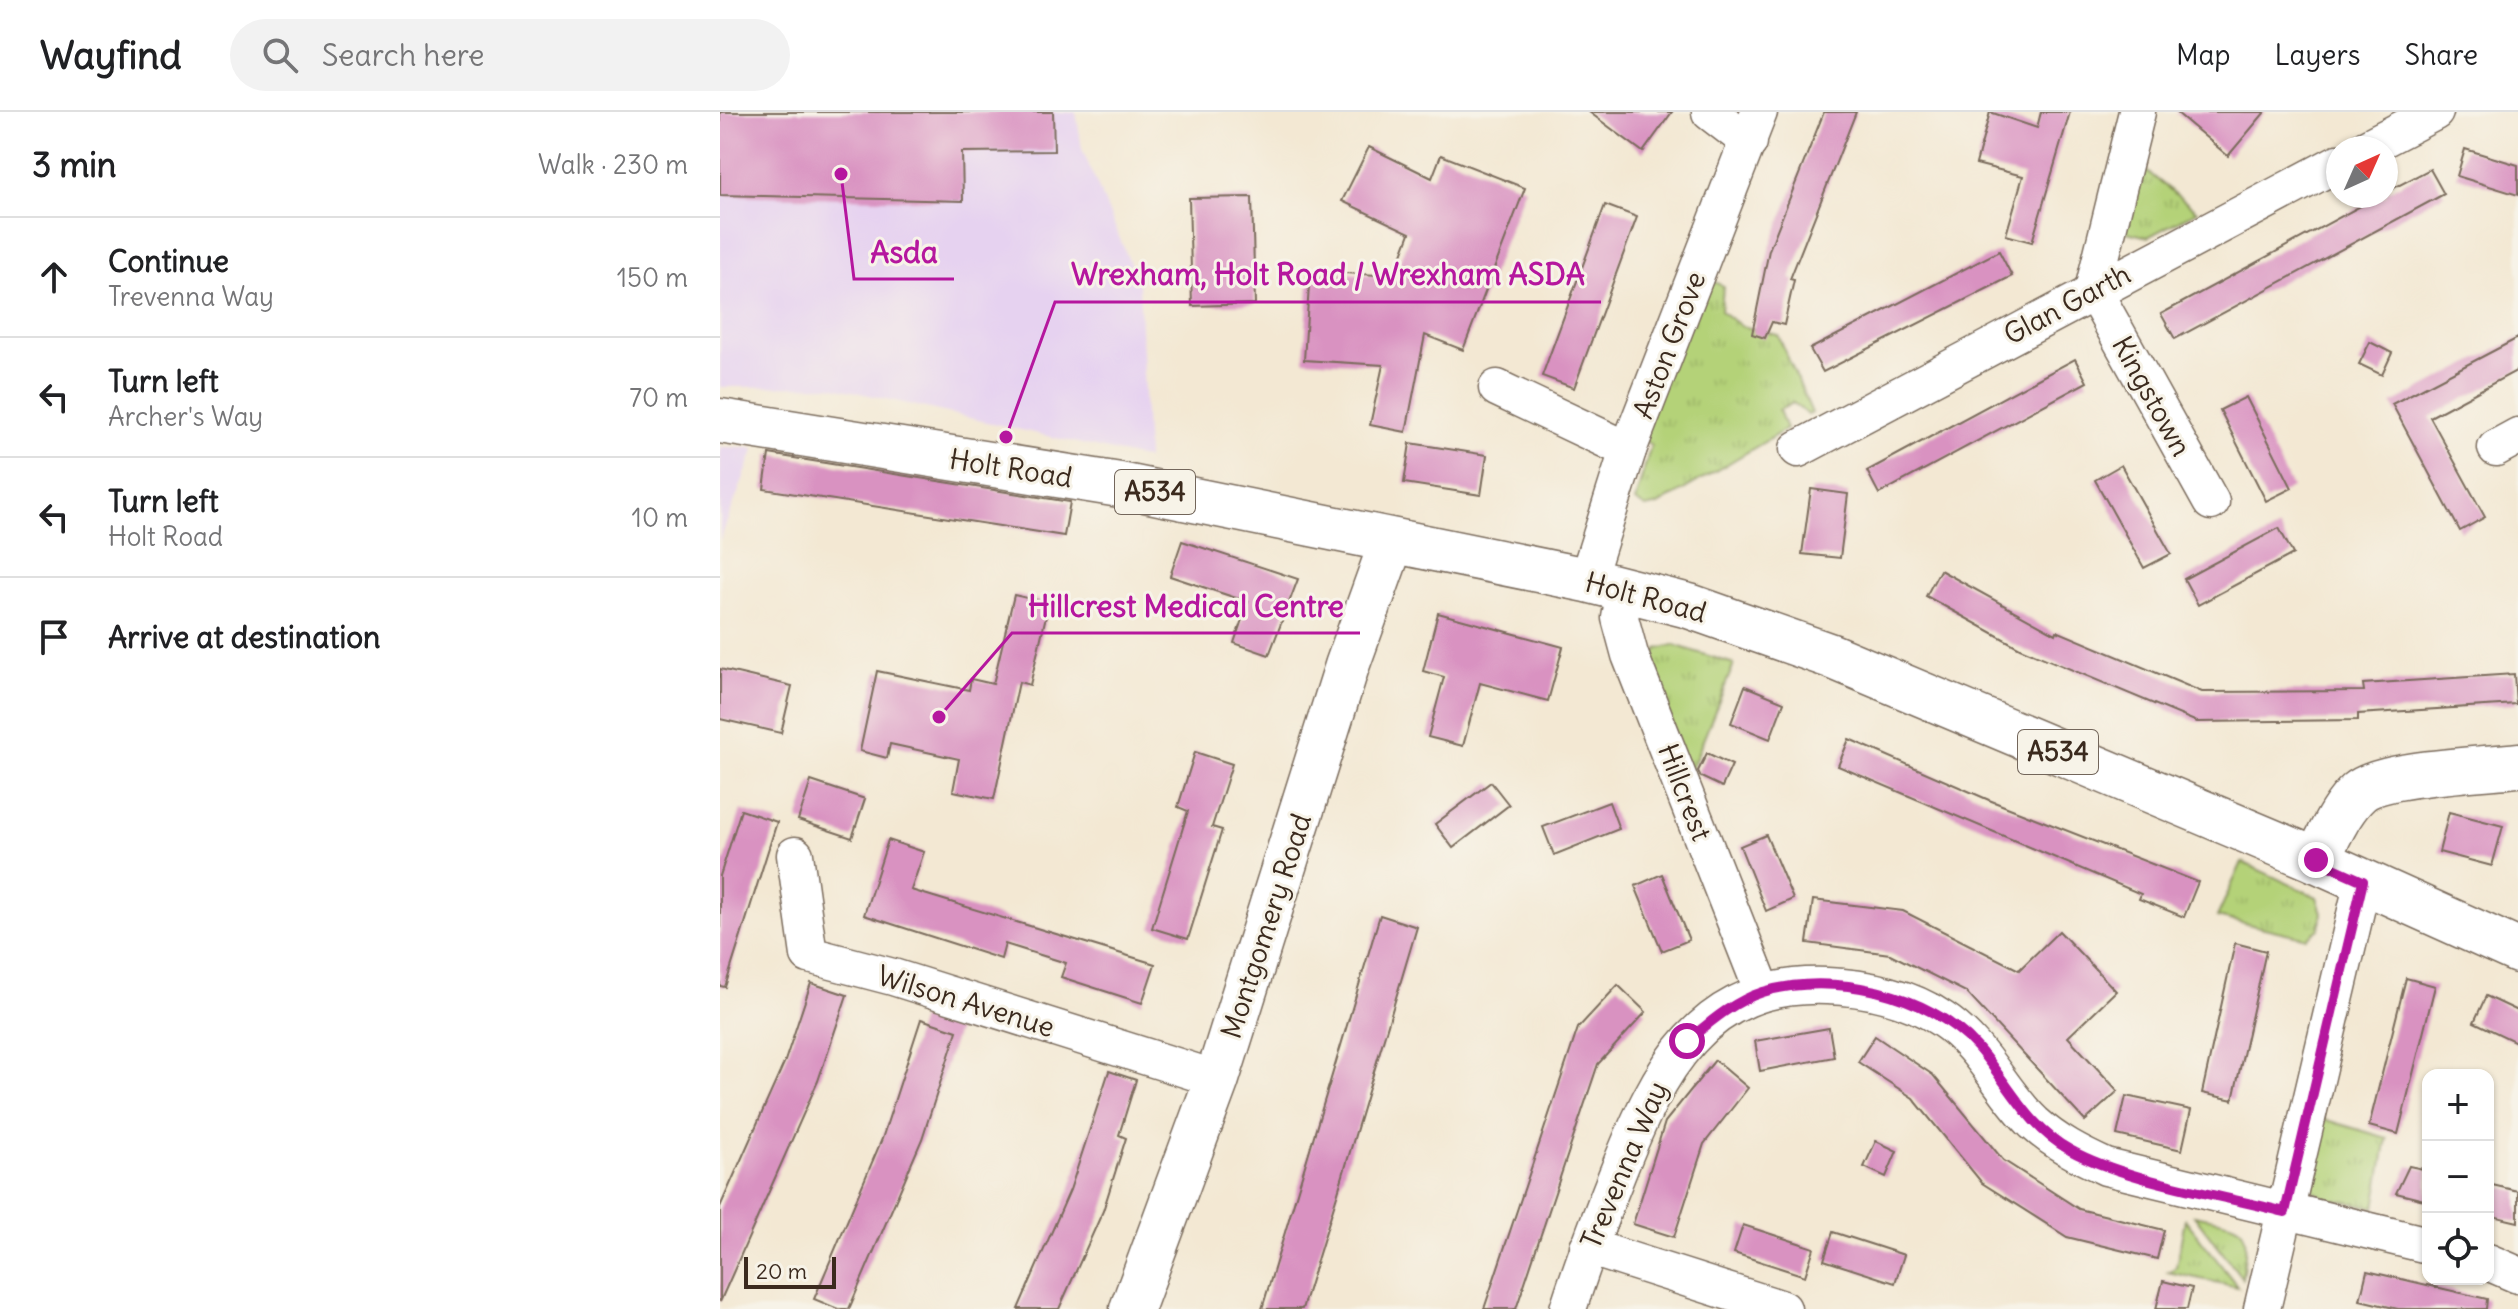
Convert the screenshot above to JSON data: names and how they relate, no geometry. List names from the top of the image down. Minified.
{"streets":{"main road":["Holt Road","A534","Montgomery Road"],"street":["Glan Garth","Aston Grove","Kingstown","Hillcrest","Wilson Avenue","Trevenna Way"]},"crossings":[["Glan Garth","Kingstown"],["Aston Grove","Holt Road"],["Aston Grove","Hillcrest"],["Holt Road","Hillcrest"],["Holt Road","Montgomery Road"],["Hillcrest","Trevenna Way"],["Montgomery Road","Wilson Avenue"]],"places":["Asda","Wrexham, Holt Road / Wrexham ASDA","Hillcrest Medical Centre"],"scale_bar":"20 m","north":"top right","page":{"header":"Wayfind","search":"Search here","nav":["Map","Layers","Share"],"heading":["3 min","Walk · 230 m"],"list":[["Continue","Trevenna Way","150 m"],["Turn left","Archer's Way","70 m"],["Turn left","Holt Road","10 m"],"Arrive at destination"],"map_buttons":["+","−"],"scale":"20 m"}}
